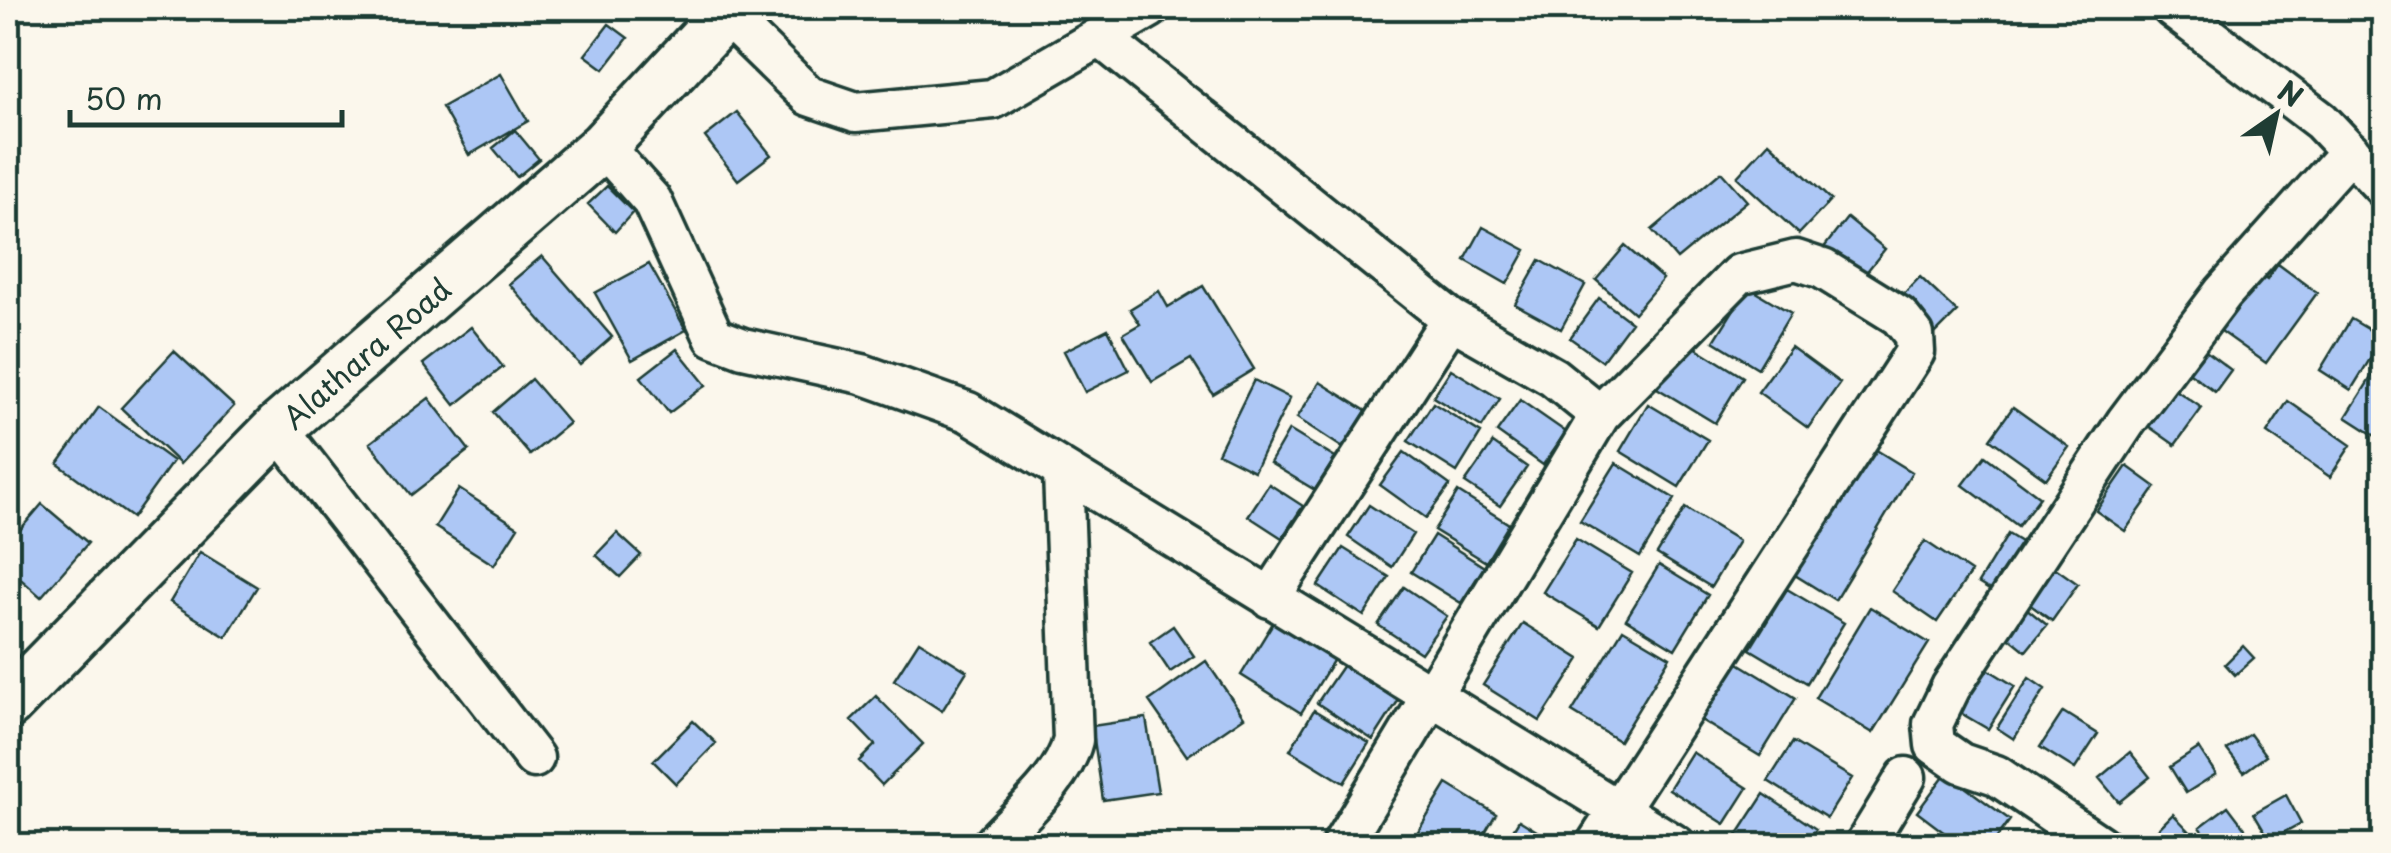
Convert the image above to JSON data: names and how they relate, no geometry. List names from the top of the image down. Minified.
{"streets":{"street":["Alathara Road"]},"scale_bar":"50 m","north":"top right"}
